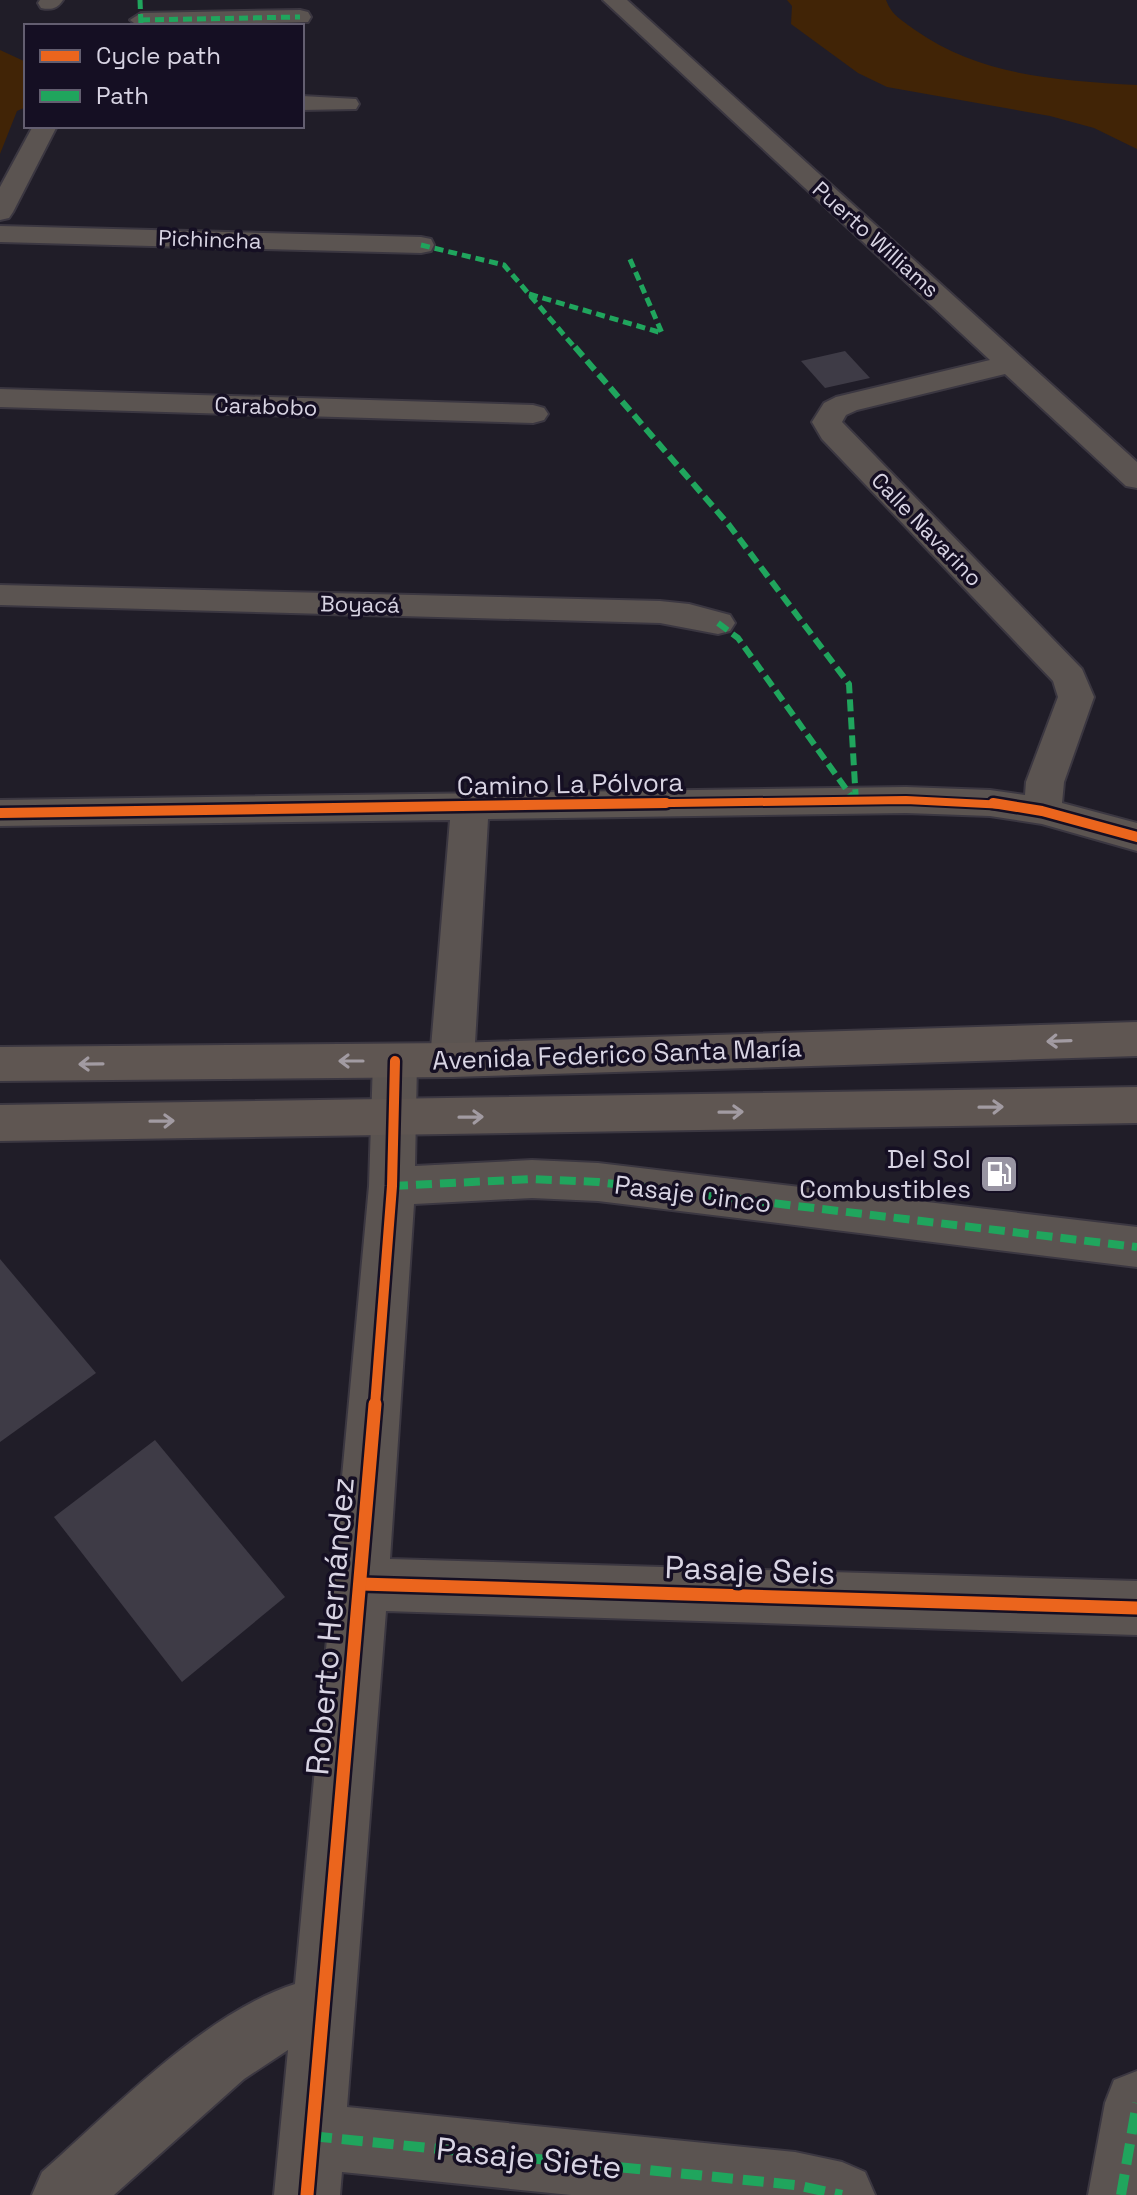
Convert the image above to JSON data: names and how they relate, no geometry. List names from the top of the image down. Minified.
{"streets":{"main road":["Avenida Federico Santa María"],"street":["Pichincha","Puerto Williams","Carabobo","Calle Navarino","Boyacá","Camino La Pólvora","Pasaje Cinco","Pasaje Seis","Roberto Hernández","Pasaje Siete"]},"crossings":[["Puerto Williams","Calle Navarino"],["Calle Navarino","Camino La Pólvora"],["Avenida Federico Santa María","Roberto Hernández"],["Pasaje Cinco","Roberto Hernández"],["Pasaje Seis","Roberto Hernández"],["Roberto Hernández","Pasaje Siete"]],"places":{"fuel station":["Del Sol Combustibles"]},"legend":["Cycle path","Path"]}
